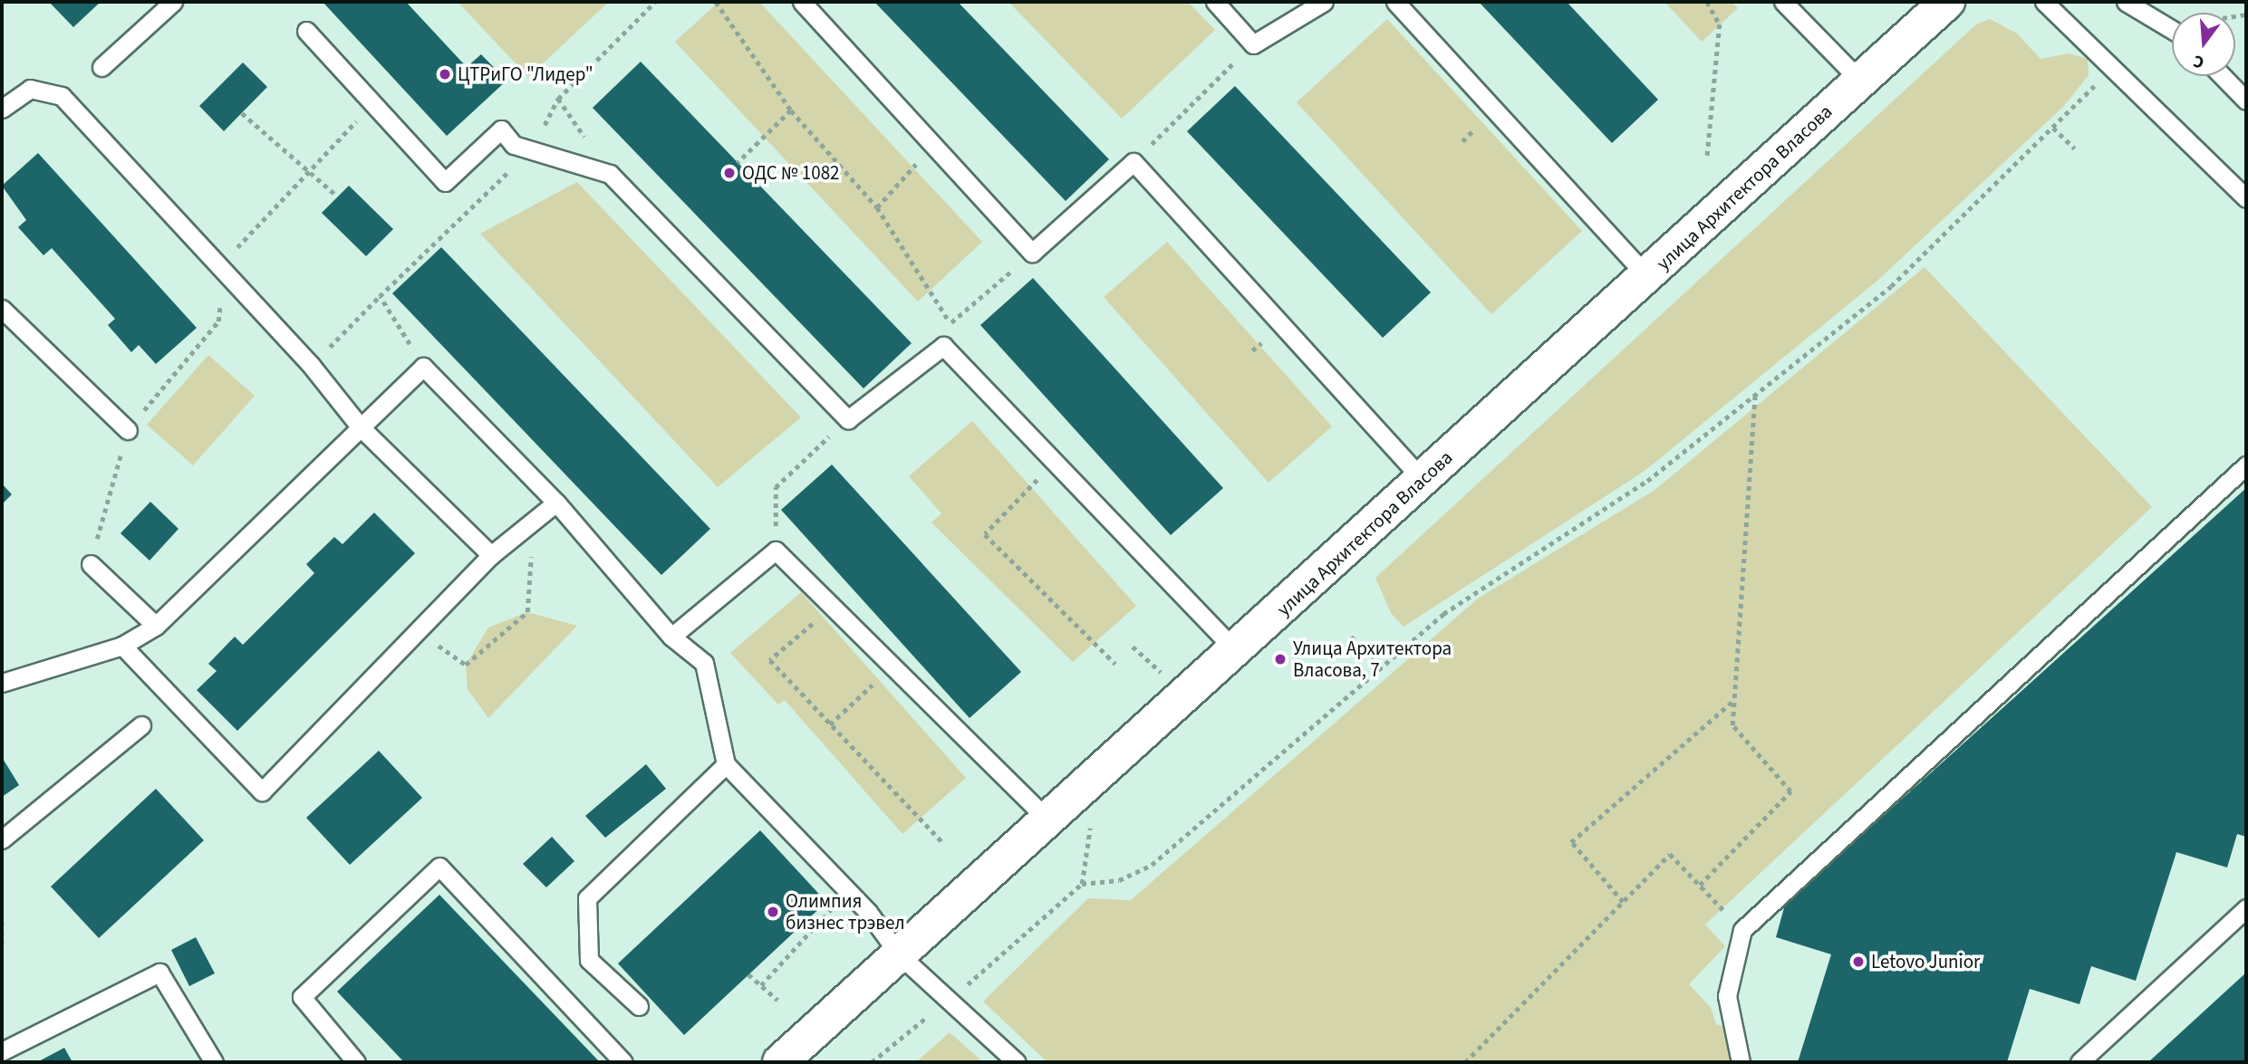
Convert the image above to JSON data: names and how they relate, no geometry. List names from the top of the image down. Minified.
{"streets":{"street":["улица Архитектора Власова"]},"places":["ЦТРиГО \"Лидер\"","ОДС № 1082","Улица Архитектора Власова, 7","Олимпия бизнес трэвел","Letovo Junior"],"north":"bottom"}
